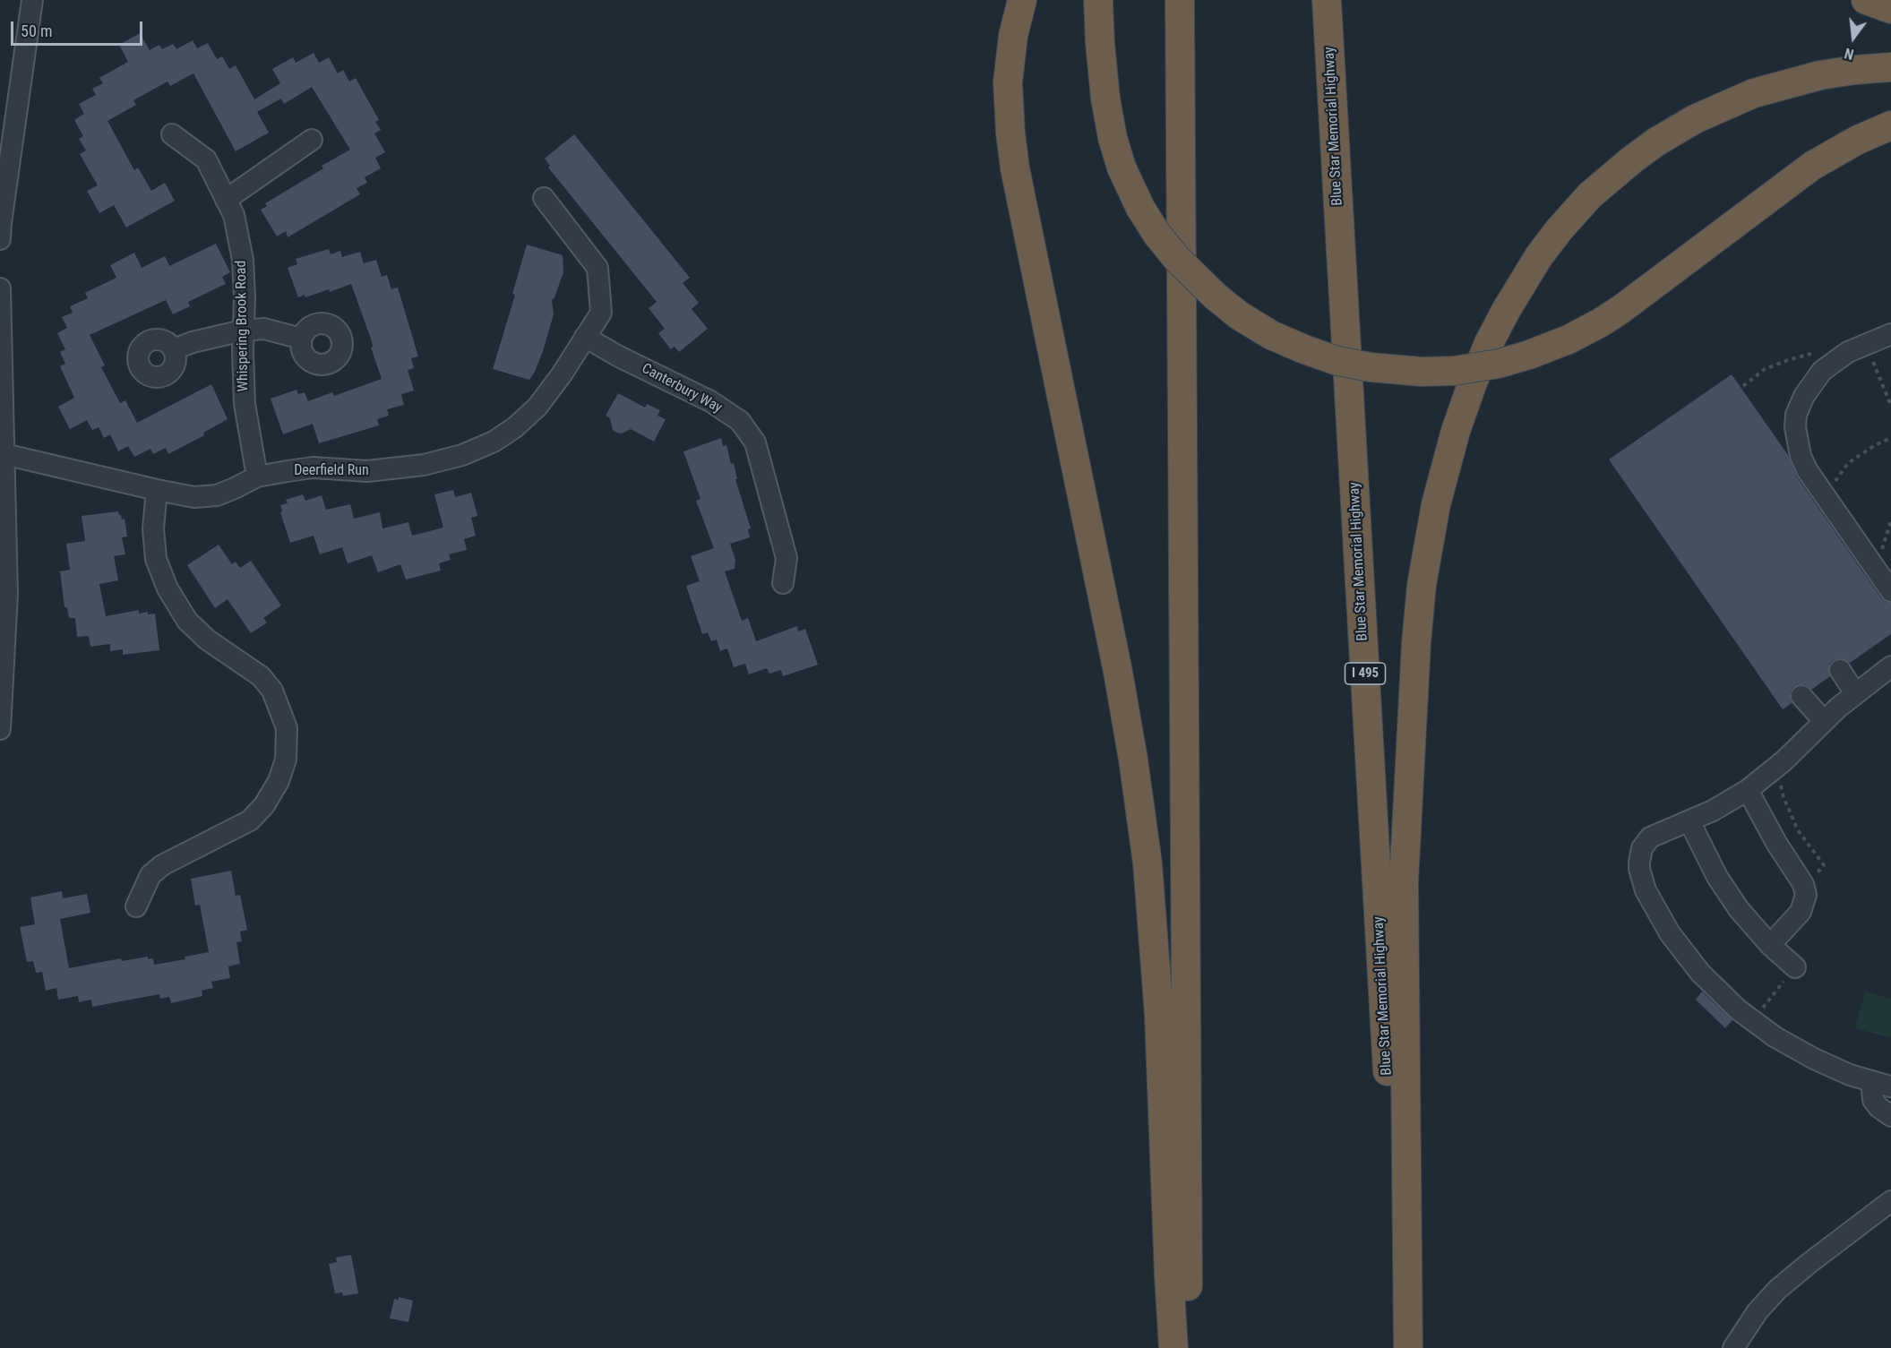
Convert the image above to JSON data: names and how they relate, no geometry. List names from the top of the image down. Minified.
{"streets":{"highway":["Blue Star Memorial Highway","I 495"],"street":["Whispering Brook Road","Canterbury Way","Deerfield Run"]},"crossings":[["Whispering Brook Road","Deerfield Run"],["Canterbury Way","Deerfield Run"]],"scale_bar":"50 m","north":"bottom"}
